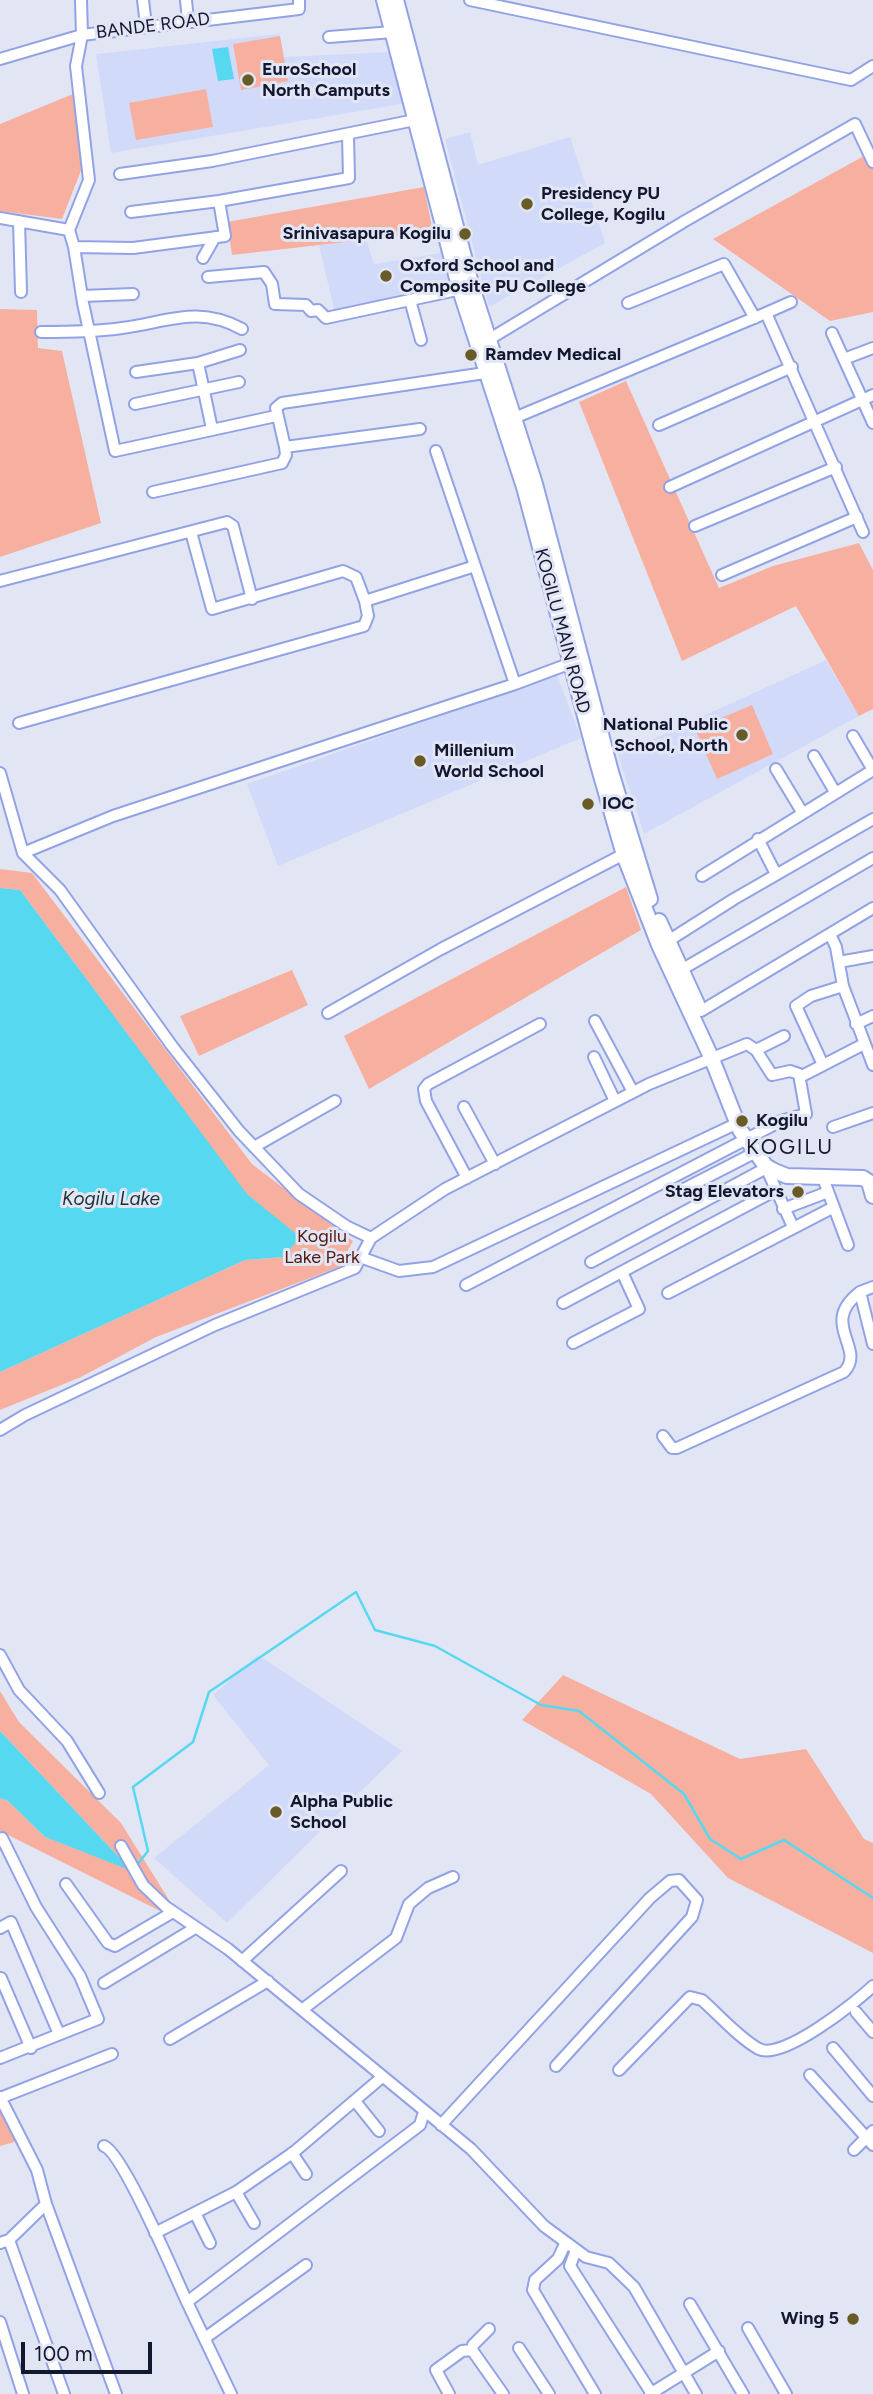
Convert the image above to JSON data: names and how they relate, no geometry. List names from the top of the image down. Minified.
{"streets":{"main road":["KOGILU MAIN ROAD"],"street":["BANDE ROAD"]},"districts":["KOGILU"],"water":["Kogilu Lake"],"parks":["Kogilu Lake Park"],"places":["EuroSchool North Camputs","Presidency PU College, Kogilu","Srinivasapura Kogilu","Oxford School and Composite PU College","Ramdev Medical","National Public School, North","Millenium World School","IOC","Kogilu","Stag Elevators","Alpha Public School","Wing 5"],"scale_bar":"100 m"}
